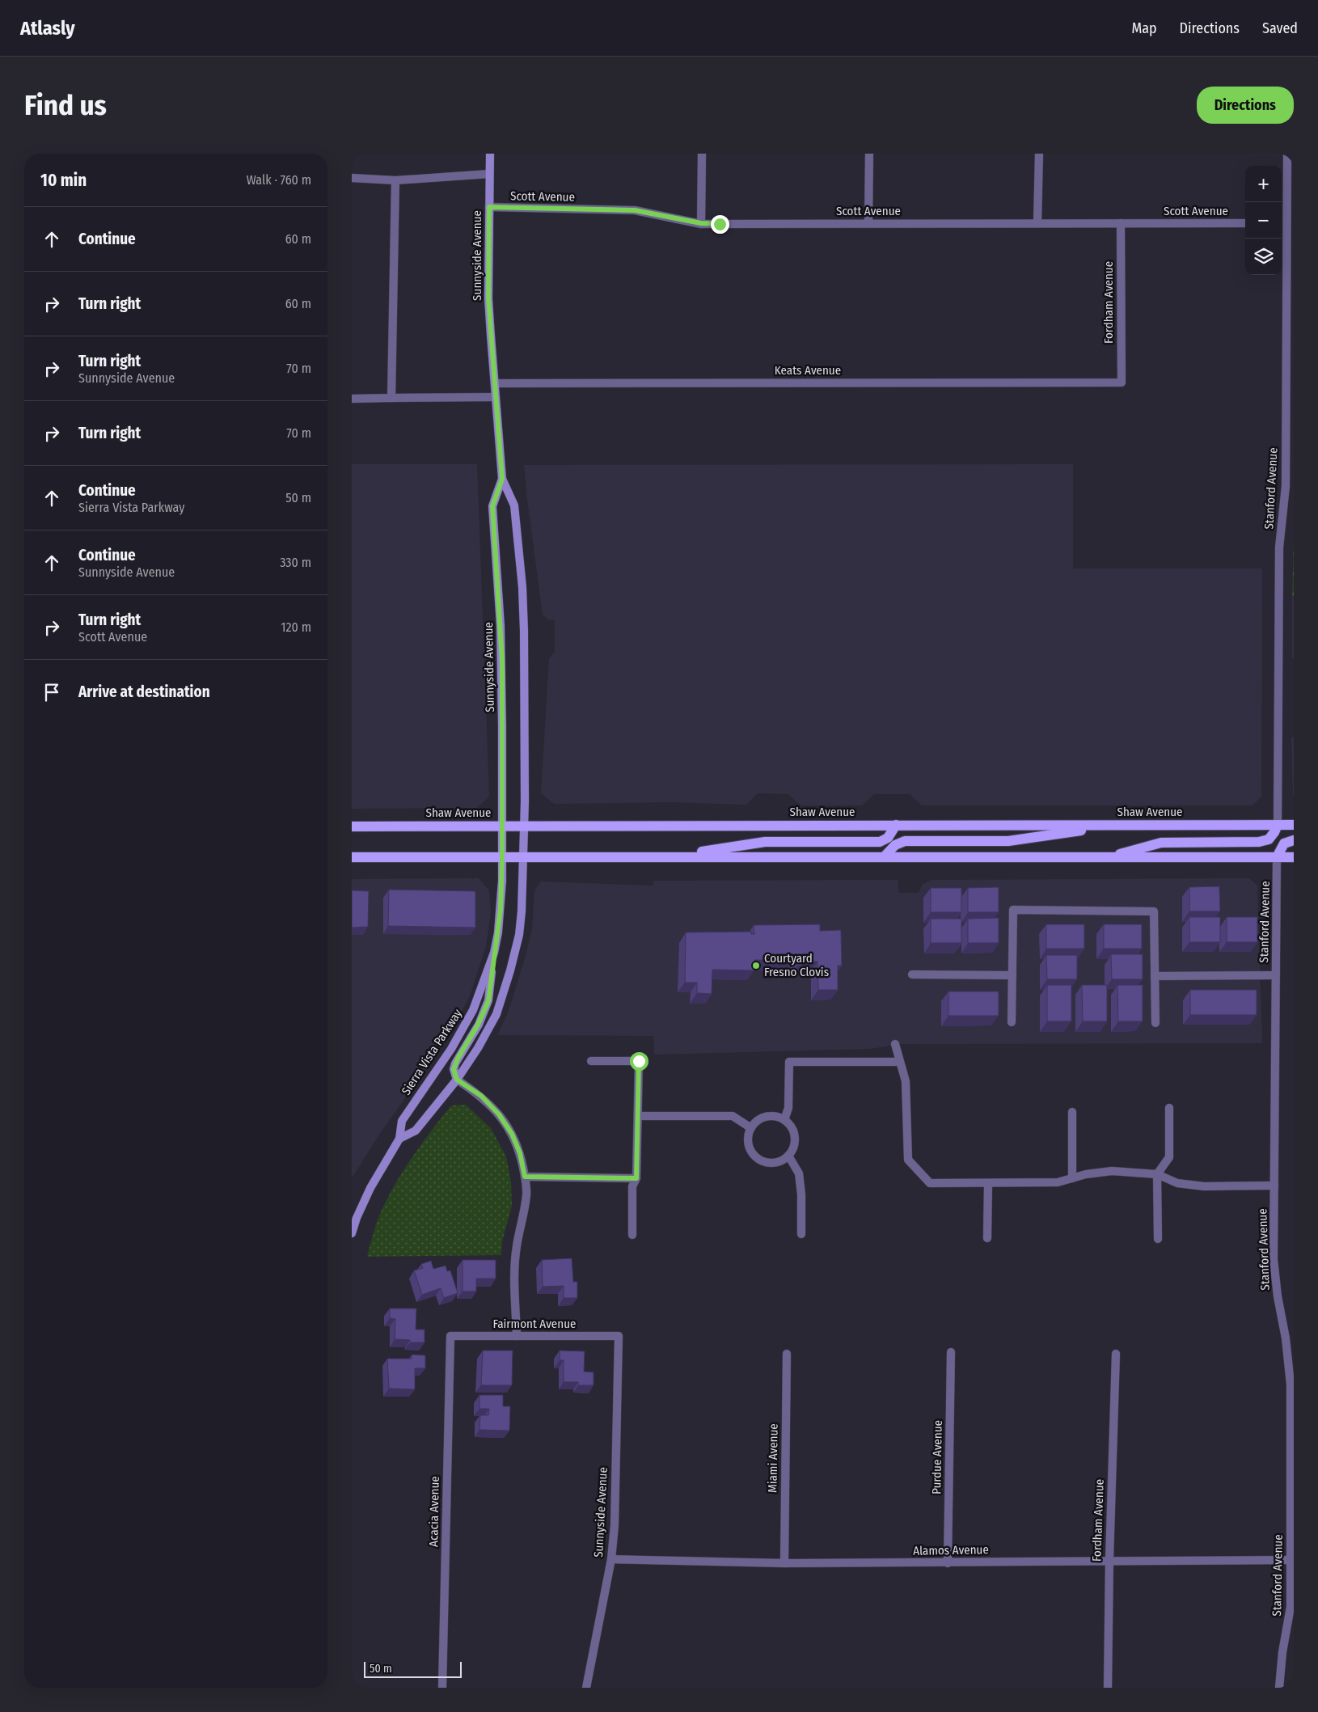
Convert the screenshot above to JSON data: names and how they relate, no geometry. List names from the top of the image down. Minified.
{"streets":{"main road":["Sunnyside Avenue","Shaw Avenue","Sierra Vista Parkway"],"street":["Scott Avenue","Fordham Avenue","Keats Avenue","Stanford Avenue","Fairmont Avenue","Purdue Avenue","Miami Avenue","Acacia Avenue","Alamos Avenue"]},"crossings":[["Scott Avenue","Sunnyside Avenue"],["Scott Avenue","Fordham Avenue"],["Sunnyside Avenue","Keats Avenue"],["Sunnyside Avenue","Shaw Avenue"],["Sunnyside Avenue","Sierra Vista Parkway"],["Sunnyside Avenue","Fairmont Avenue"],["Sunnyside Avenue","Alamos Avenue"],["Fordham Avenue","Keats Avenue"],["Fordham Avenue","Alamos Avenue"],["Stanford Avenue","Shaw Avenue"],["Stanford Avenue","Alamos Avenue"],["Fairmont Avenue","Acacia Avenue"],["Purdue Avenue","Alamos Avenue"],["Miami Avenue","Alamos Avenue"]],"places":["Courtyard Fresno Clovis"],"scale_bar":"50 m","page":{"header":"Atlasly","nav":["Map","Directions","Saved"],"buttons":"Directions","title":"Find us","heading":["10 min","Walk · 760 m"],"map_buttons":["+","−"],"list":[["Continue","60 m"],["Turn right","60 m"],["Turn right","Sunnyside Avenue","70 m"],["Turn right","70 m"],["Continue","Sierra Vista Parkway","50 m"],["Continue","Sunnyside Avenue","330 m"],["Turn right","Scott Avenue","120 m"],"Arrive at destination"],"scale":"50 m"}}
